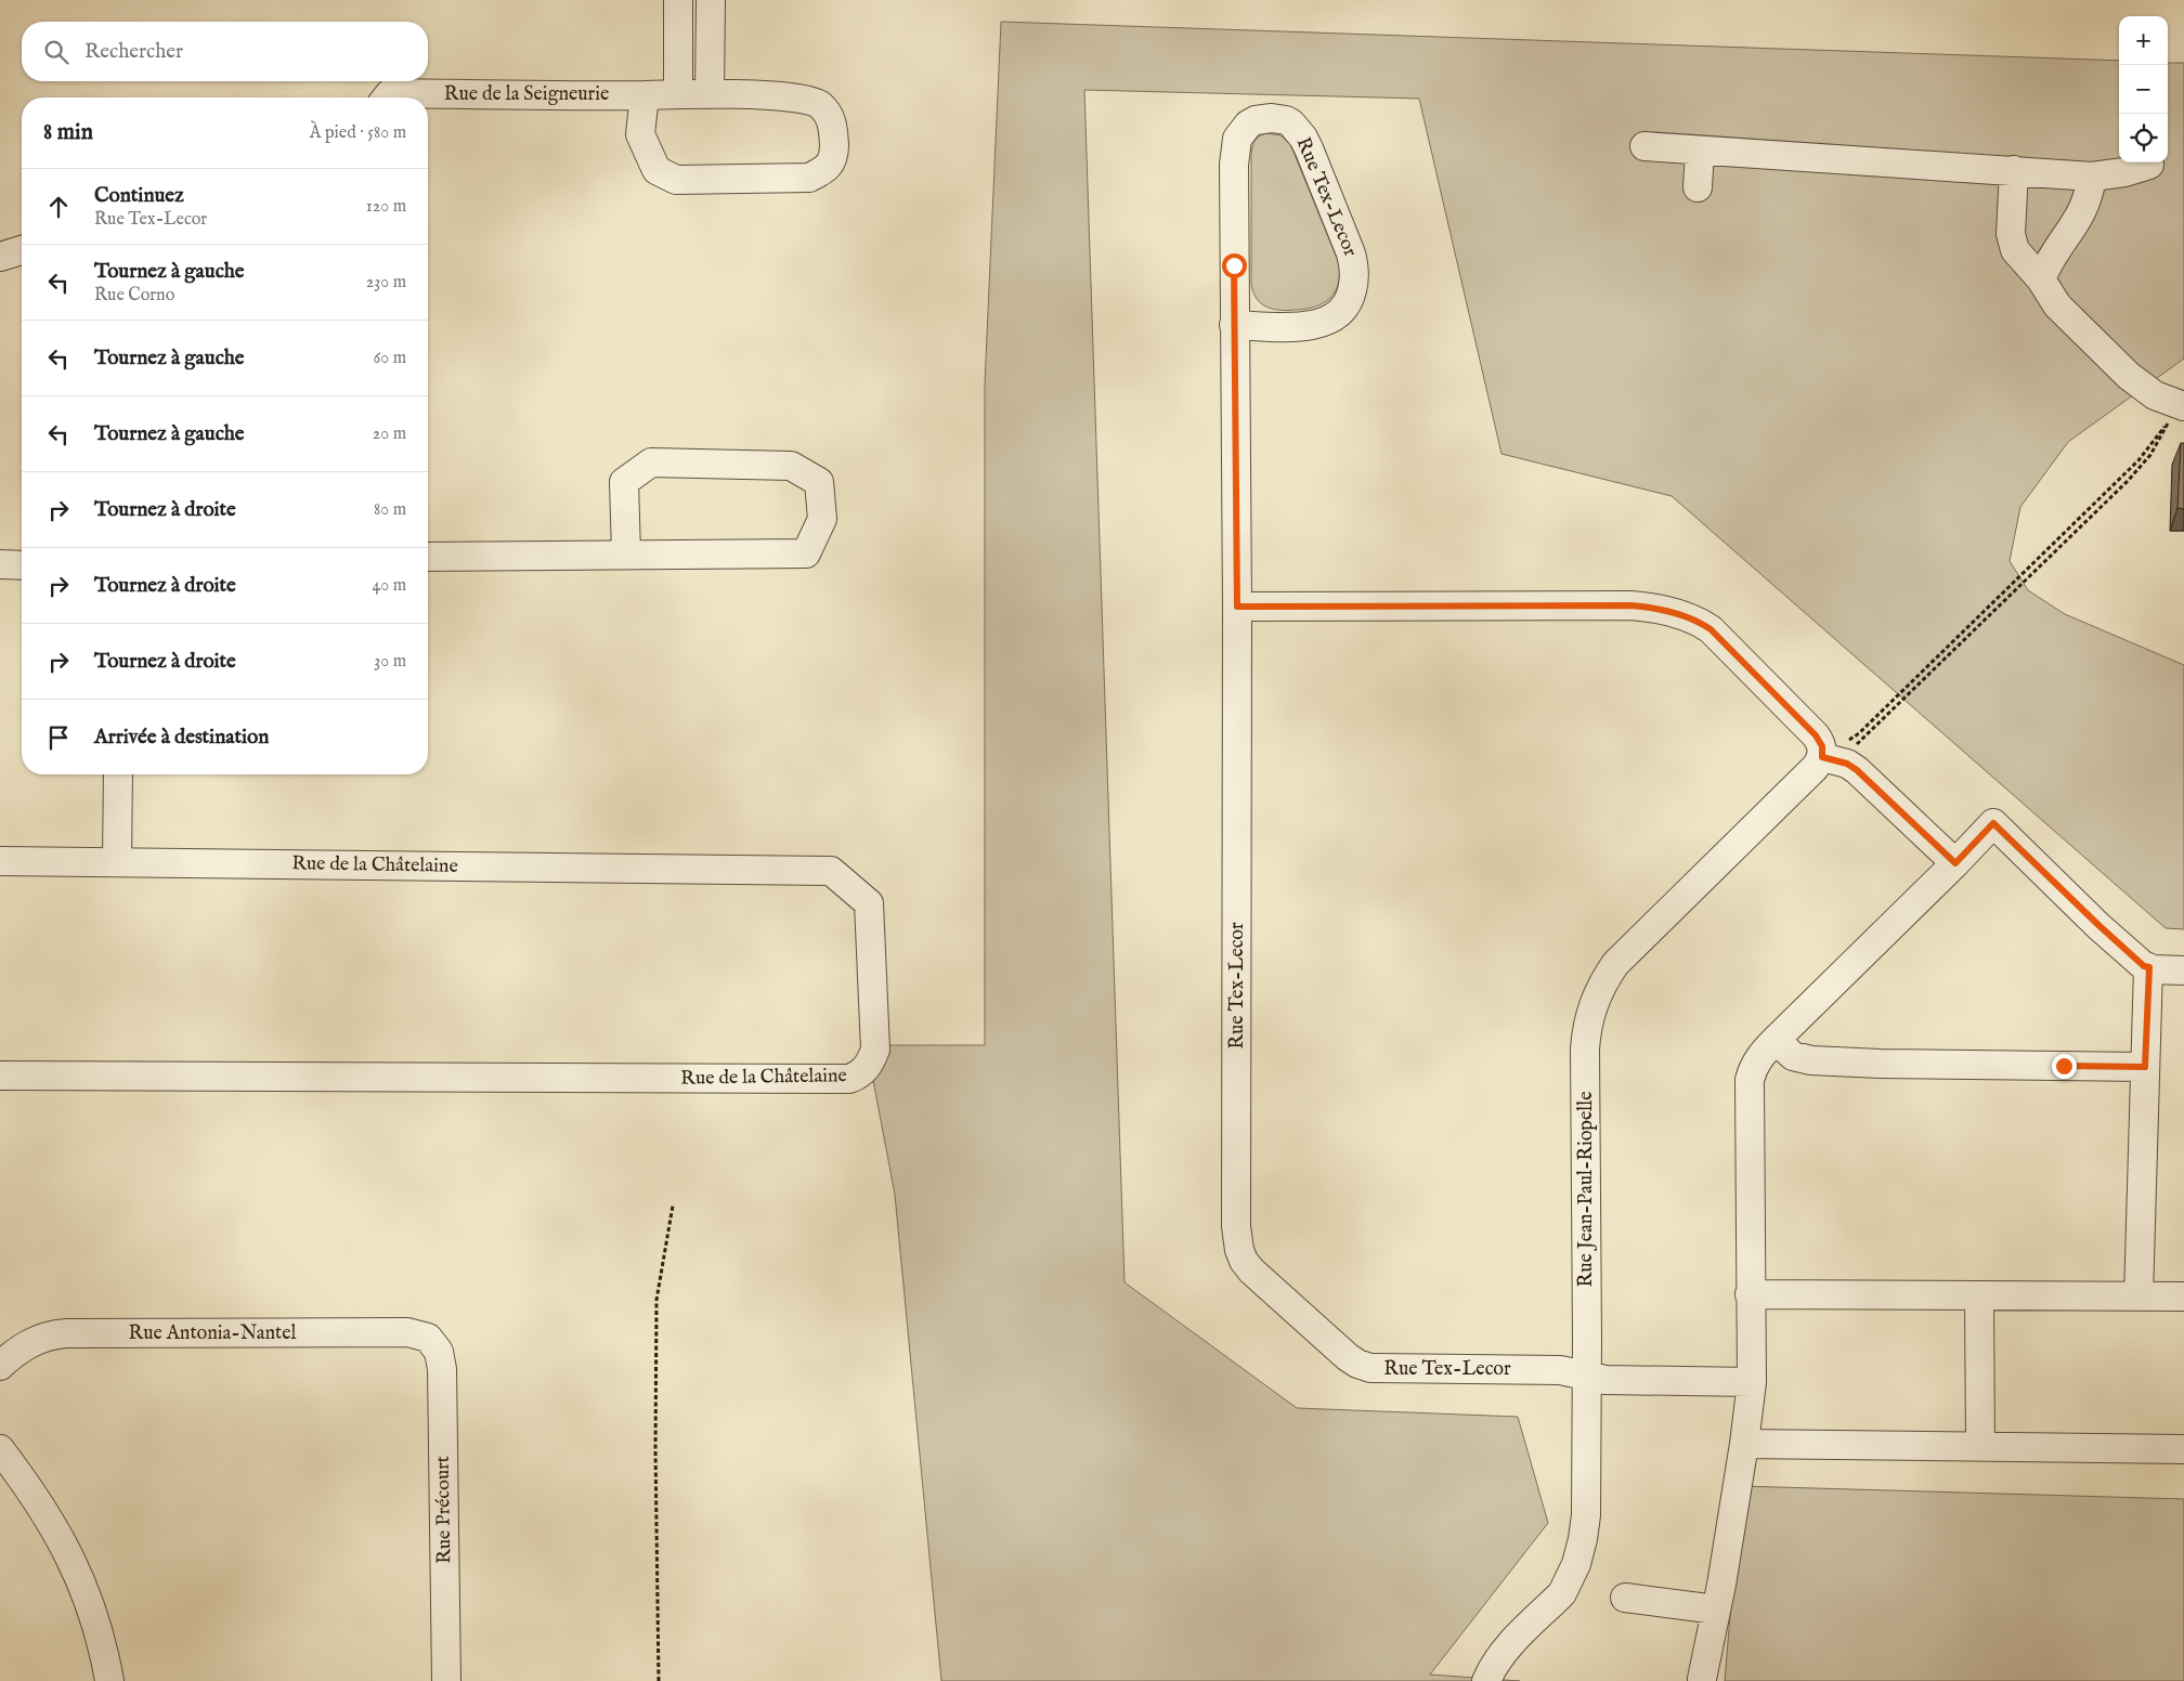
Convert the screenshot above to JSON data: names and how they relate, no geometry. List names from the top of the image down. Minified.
{"streets":{"street":["Rue de la Seigneurie","Rue Tex-Lecor","Rue de la Châtelaine","Rue Jean-Paul-Riopelle","Rue Antonia-Nantel","Rue Précourt"]},"crossings":[["Rue Tex-Lecor","Rue Jean-Paul-Riopelle"],["Rue Antonia-Nantel","Rue Précourt"]],"page":{"map_buttons":["+","−"],"search":"Rechercher","heading":["8 min","À pied · 580 m"],"list":[["Continuez","Rue Tex-Lecor","120 m"],["Tournez à gauche","Rue Corno","230 m"],["Tournez à gauche","60 m"],["Tournez à gauche","20 m"],["Tournez à droite","80 m"],["Tournez à droite","40 m"],["Tournez à droite","30 m"],"Arrivée à destination"]}}
